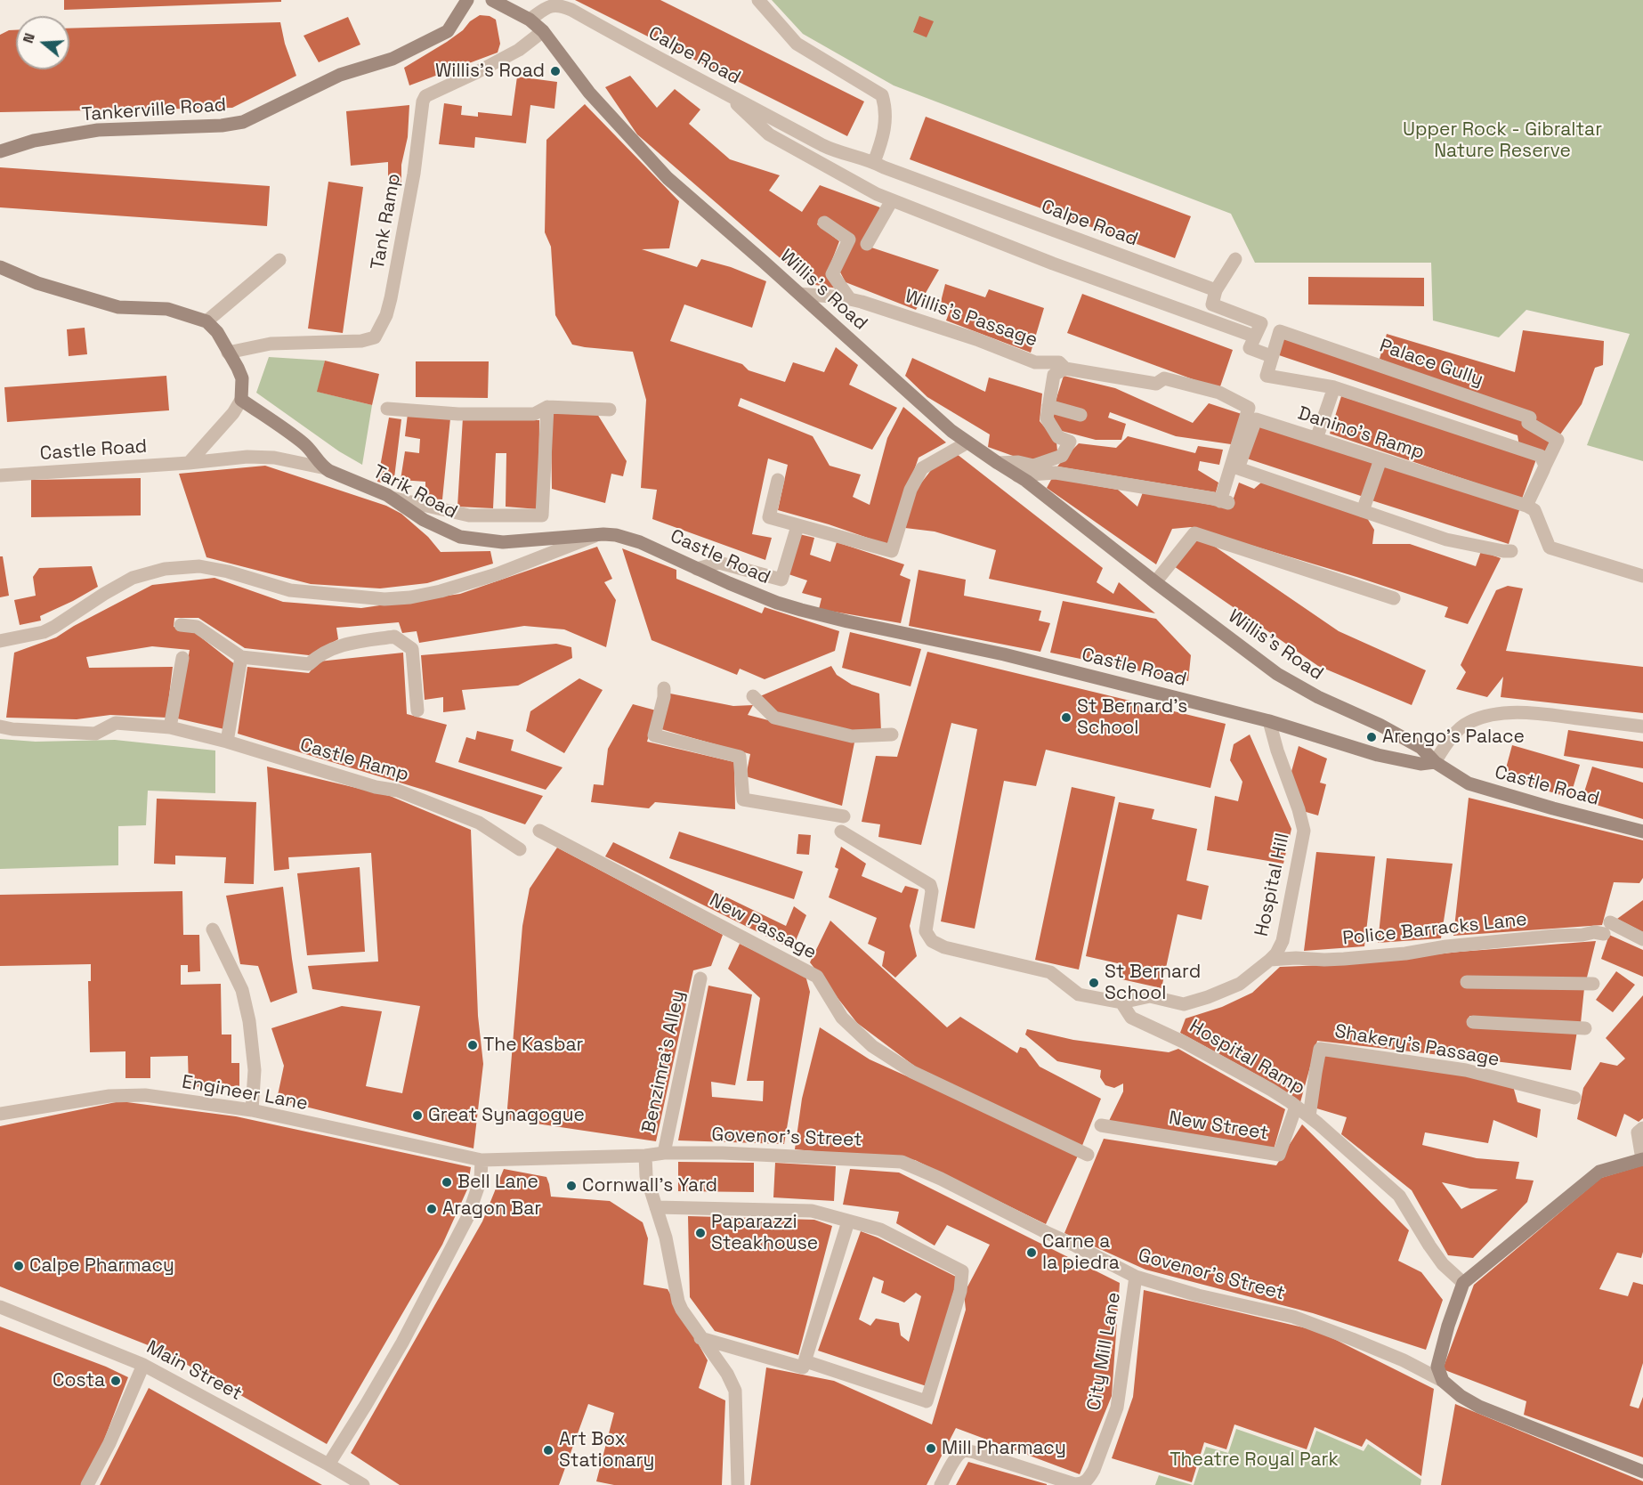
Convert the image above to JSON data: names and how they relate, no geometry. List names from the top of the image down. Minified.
{"streets":{"street":["Calpe Road","Tankerville Road","Tank Ramp","Willis’s Road","Willis's Passage","Palace Gully","Danino's Ramp","Castle Road","Tarik Road","Castle Ramp","Hospital Hill","New Passage","Police Barracks Lane","Shakery's Passage","Hospital Ramp","Benzimra's Alley","Engineer Lane","New Street","Govenor's Street","City Mill Lane","Main Street"]},"crossings":[["Calpe Road","Willis’s Road"],["Tank Ramp","Willis’s Road"],["Willis’s Road","Willis's Passage"],["Willis’s Road","Castle Road"],["Willis's Passage","Danino's Ramp"],["Palace Gully","Danino's Ramp"],["Castle Road","Tarik Road"],["Castle Road","Hospital Hill"],["Hospital Hill","Police Barracks Lane"],["Hospital Hill","Hospital Ramp"],["Shakery's Passage","Hospital Ramp"],["Hospital Ramp","New Street"],["Benzimra's Alley","Govenor's Street"],["Engineer Lane","Govenor's Street"],["Govenor's Street","City Mill Lane"]],"parks":["Upper Rock - Gibraltar Nature Reserve","Theatre Royal Park"],"places":["Willis's Road","St Bernard's School","Arengo's Palace","St Bernard School","The Kasbar","Great Synagogue","Bell Lane","Cornwall's Yard","Aragon Bar","Paparazzi Steakhouse","Carne a la piedra","Calpe Pharmacy","Costa","Mill Pharmacy","Art Box Stationary"],"north":"left"}
